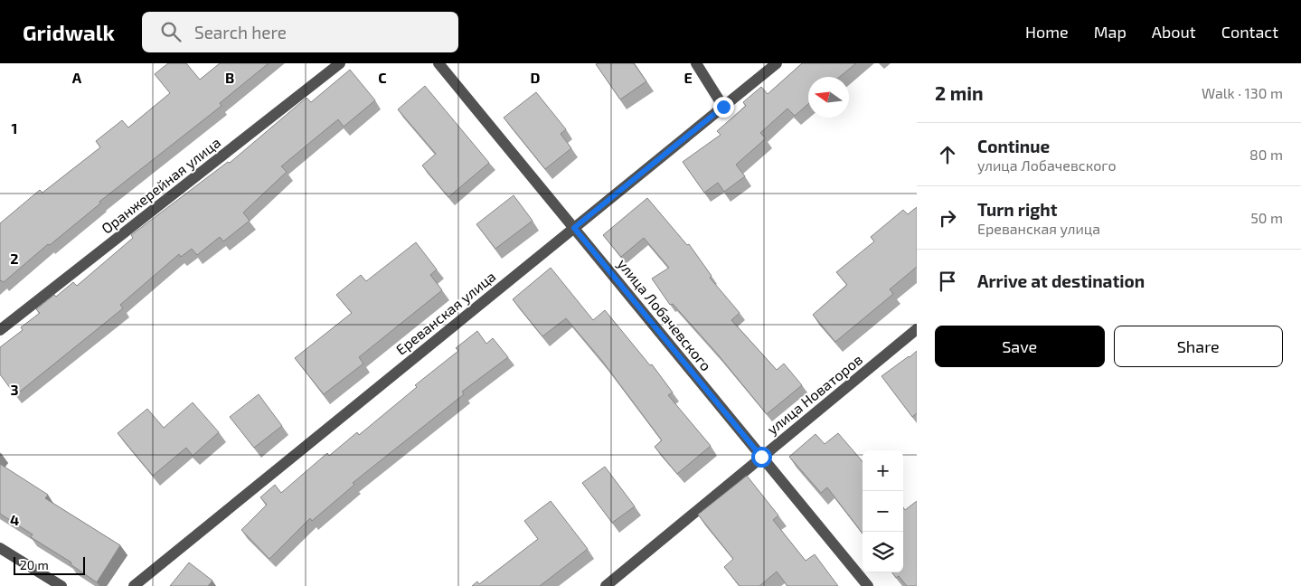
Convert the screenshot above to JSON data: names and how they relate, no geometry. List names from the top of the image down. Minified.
{"streets":{"street":["Оранжерейная улица","Ереванская улица","улица Лобачевского","улица Новаторов"]},"crossings":[["Ереванская улица","улица Лобачевского"],["улица Лобачевского","улица Новаторов"]],"scale_bar":"20 m","north":"left","page":{"header":"Gridwalk","search":"Search here","nav":["Home","Map","About","Contact"],"heading":["2 min","Walk · 130 m"],"list":[["Continue","улица Лобачевского","80 m"],["Turn right","Ереванская улица","50 m"],"Arrive at destination"],"buttons":["Save","Share"],"map_buttons":["+","−"],"scale":"20 m"},"grid":{"columns":["A","B","C","D","E"],"rows":["1","2","3","4"]}}
